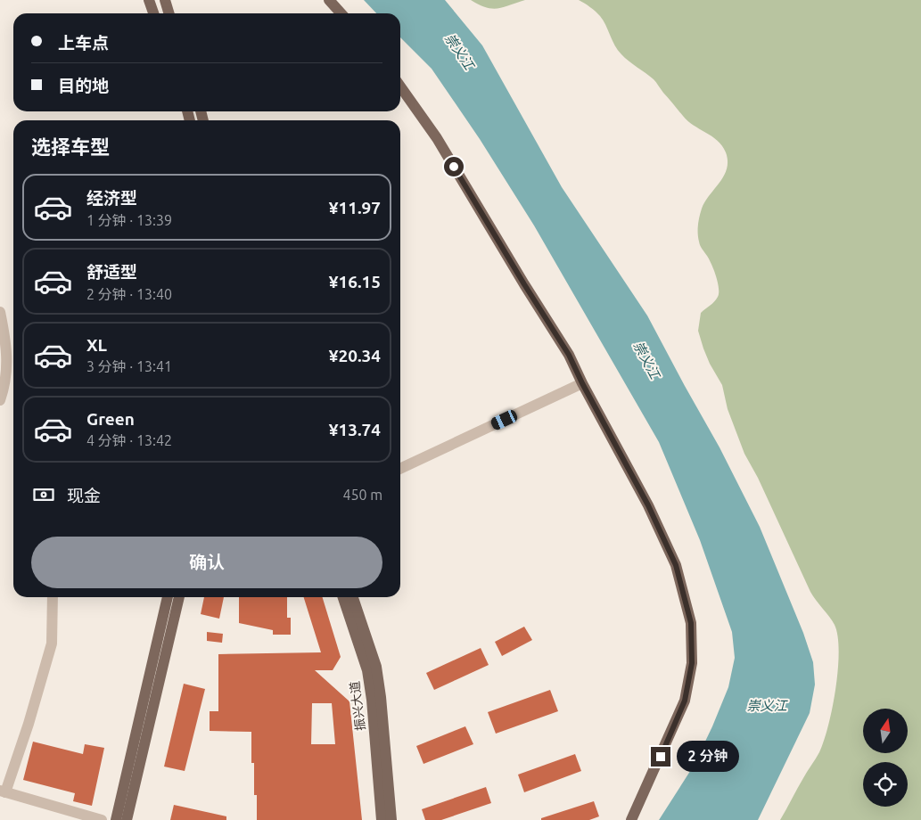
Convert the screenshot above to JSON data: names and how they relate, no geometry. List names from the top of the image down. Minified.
{"streets":{"main road":["振兴大道"]},"water":["崇义江"],"north":"top","page":{"banner":["上车点","目的地"],"heading":"选择车型","list":[{"name":"经济型","note":"1 分钟 · 13:39","value":"¥11.97"},{"name":"舒适型","note":"2 分钟 · 13:40","value":"¥16.15"},{"name":"XL","note":"3 分钟 · 13:41","value":"¥20.34"},{"name":"Green","note":"4 分钟 · 13:42","value":"¥13.74"}],"pay":["现金","450 m"],"buttons":"确认","bubble":"2 分钟"}}
